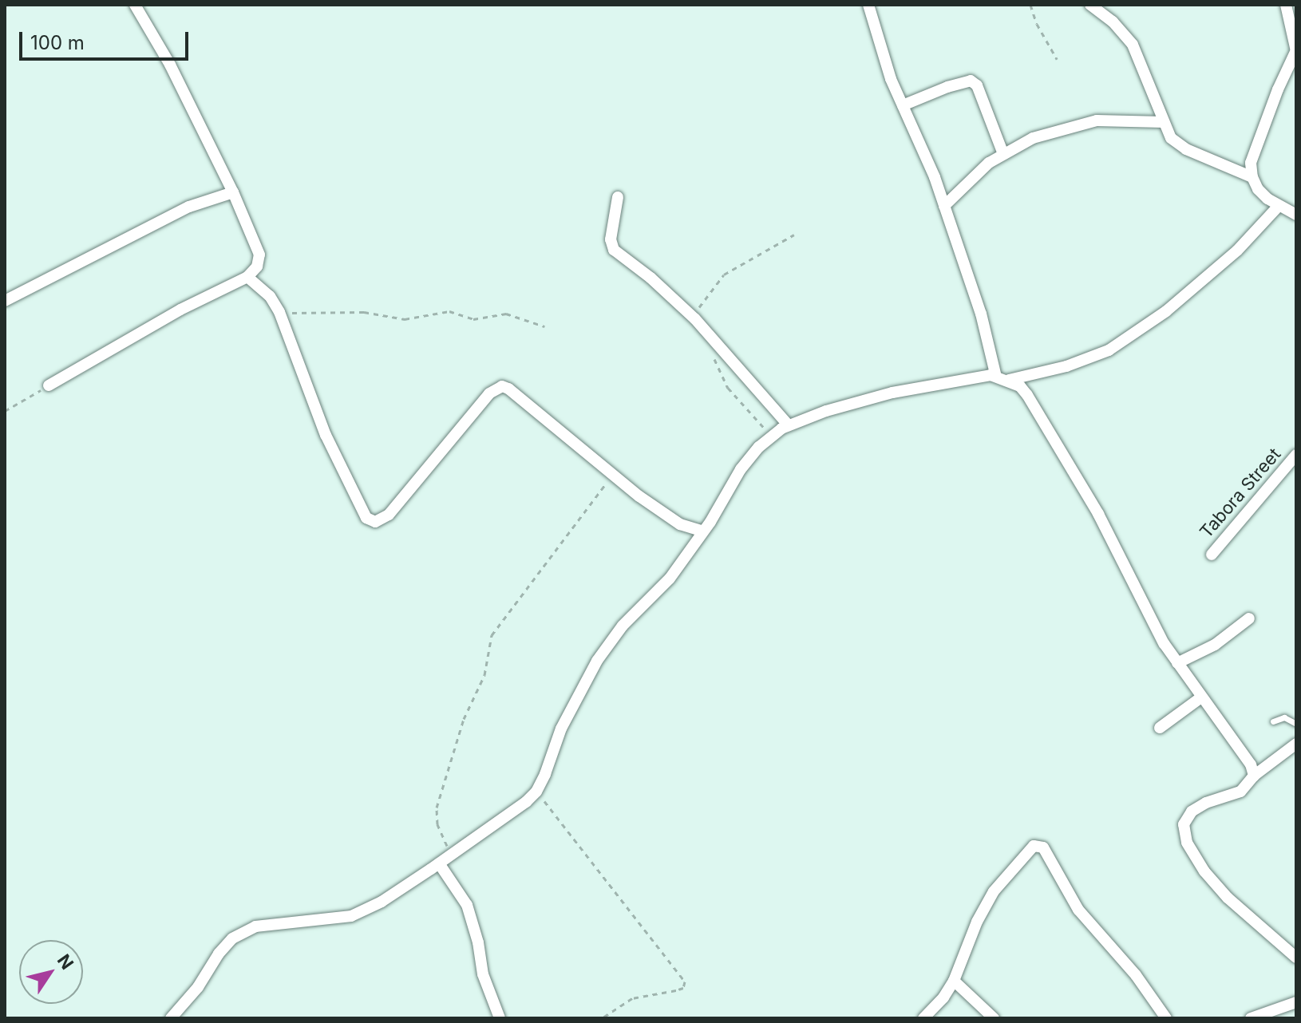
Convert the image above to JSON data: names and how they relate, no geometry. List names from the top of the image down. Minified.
{"streets":{"street":["Tabora Street"]},"scale_bar":"100 m","north":"top right"}
